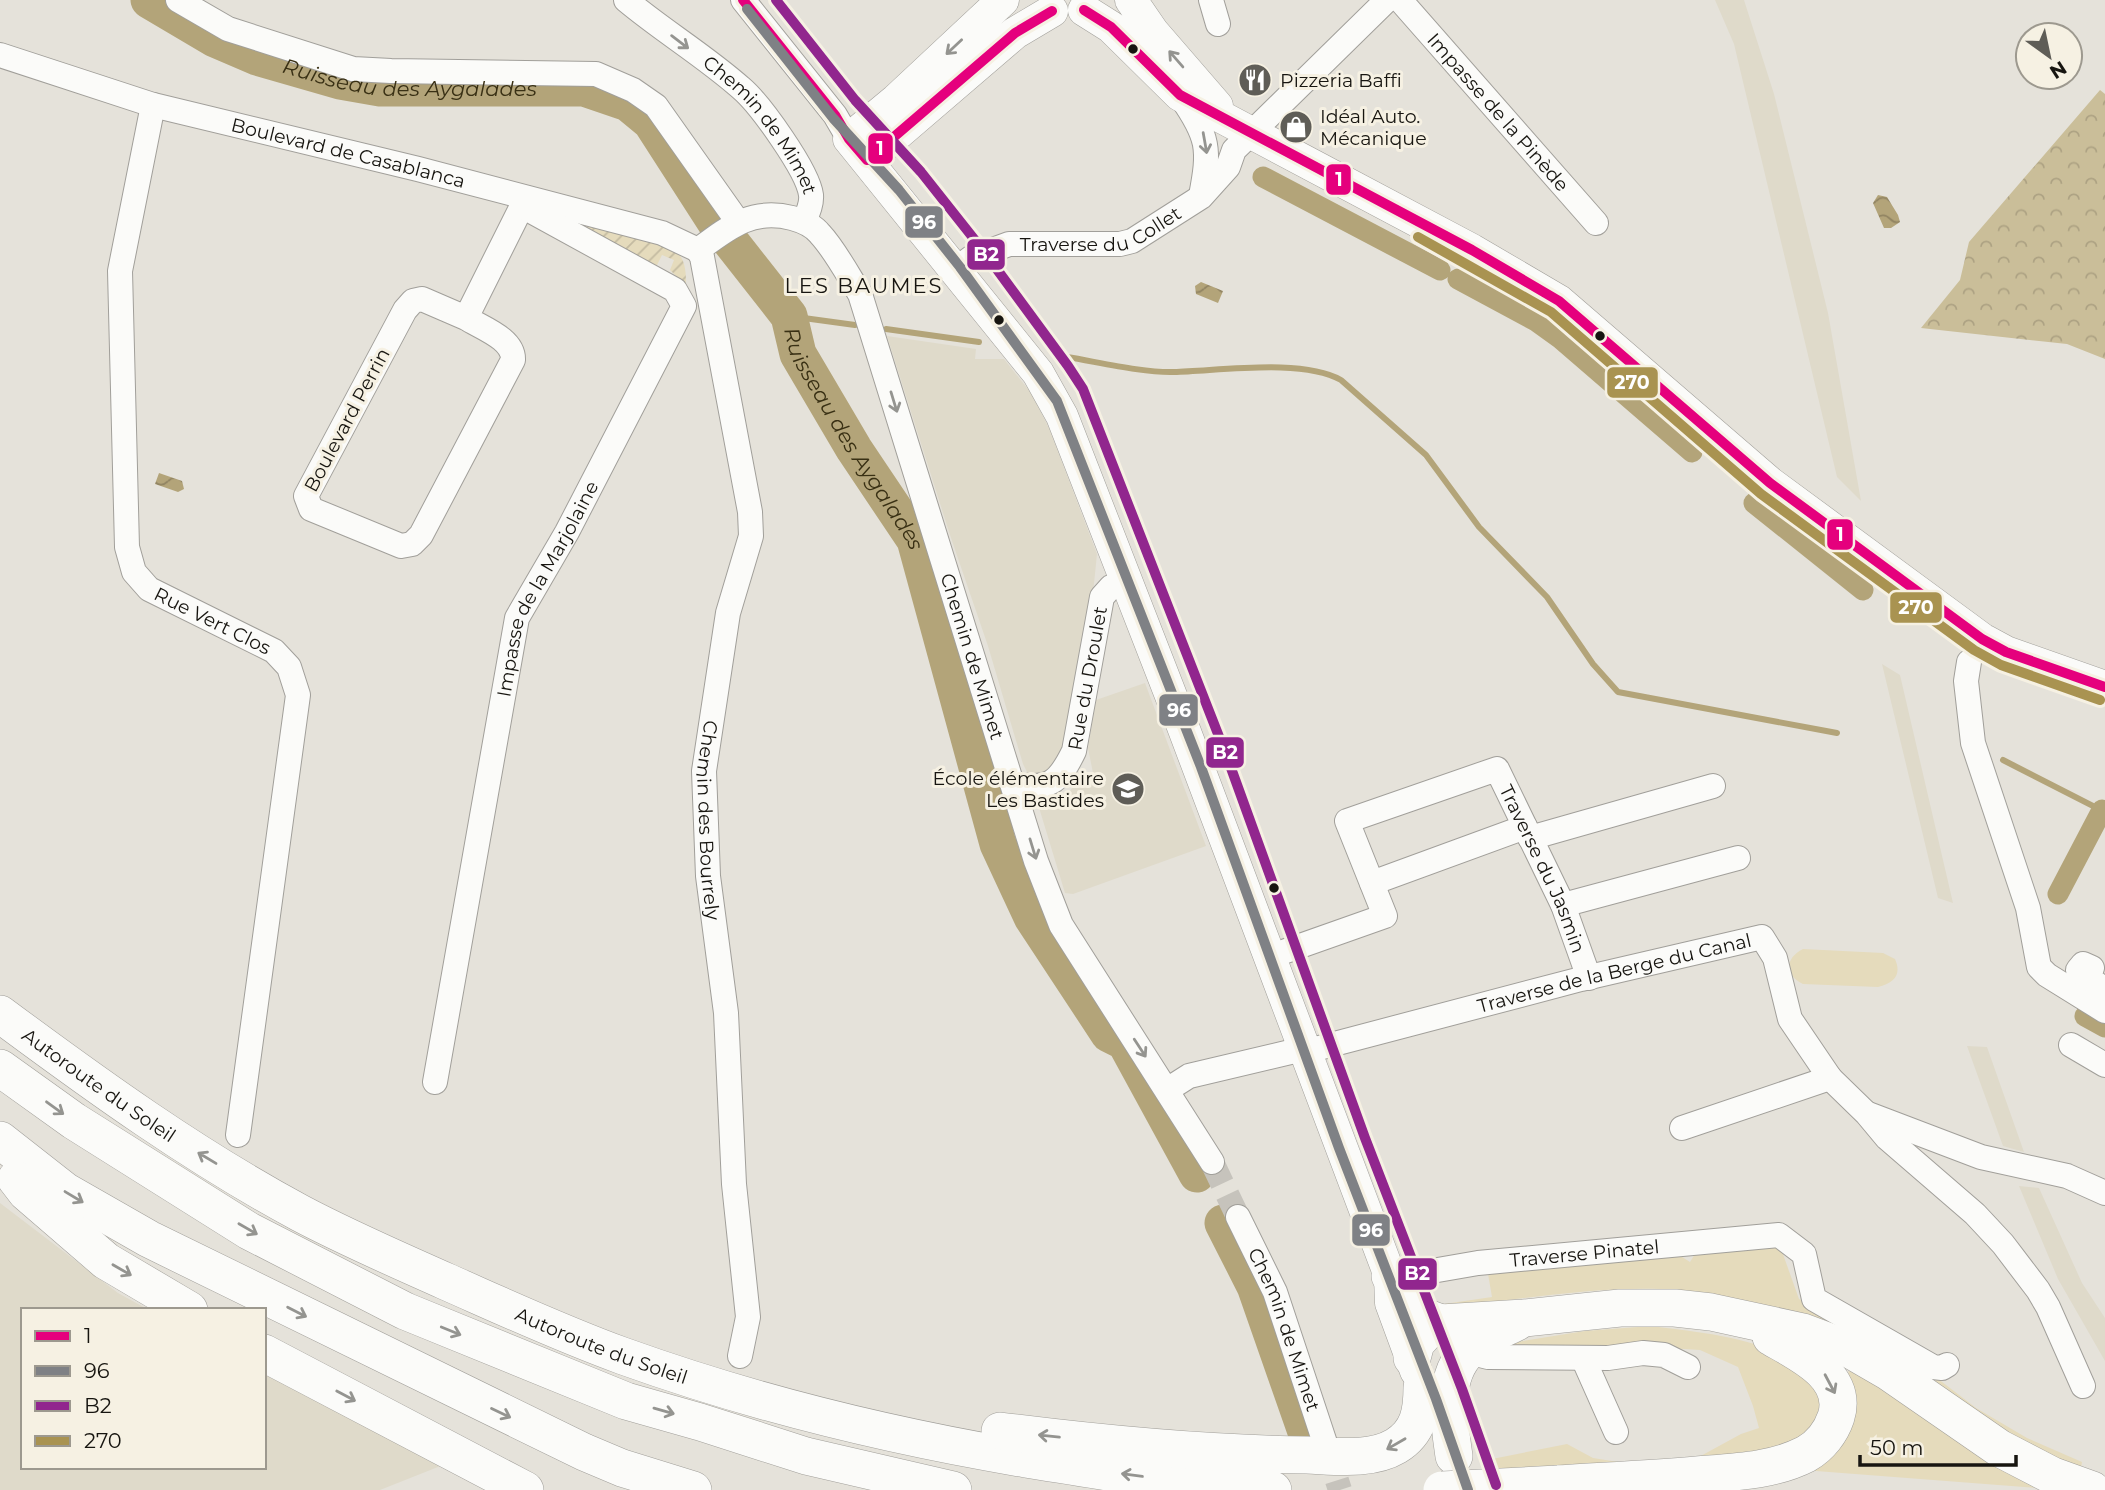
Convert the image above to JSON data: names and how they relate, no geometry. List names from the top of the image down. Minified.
{"streets":{"highway":["Autoroute du Soleil"],"street":["Impasse de la Pinède","Chemin de Mimet","Boulevard de Casablanca","Traverse du Collet","Boulevard Perrin","Impasse de la Marjolaine","Rue Vert Clos","Rue du Droulet","Chemin des Bourrely","Traverse du Jasmin","Traverse de la Berge du Canal","Traverse Pinatel"]},"crossings":[["Chemin de Mimet","Rue du Droulet"],["Chemin de Mimet","Traverse de la Berge du Canal"],["Boulevard de Casablanca","Impasse de la Marjolaine"],["Boulevard de Casablanca","Rue Vert Clos"],["Boulevard de Casablanca","Chemin des Bourrely"],["Traverse du Jasmin","Traverse de la Berge du Canal"]],"one_way":["Chemin de Mimet"],"districts":["LES BAUMES"],"water":["Ruisseau des Aygalades"],"places":{"restaurant":["Pizzeria Baffi"],"shop":["Idéal Auto. Mécanique"],"school or university":["École élémentaire Les Bastides"]},"lines":["transit line 1","transit line B2","transit line 96","transit line 270"],"legend":["1","96","B2","270"],"scale_bar":"50 m","north":"bottom right"}
